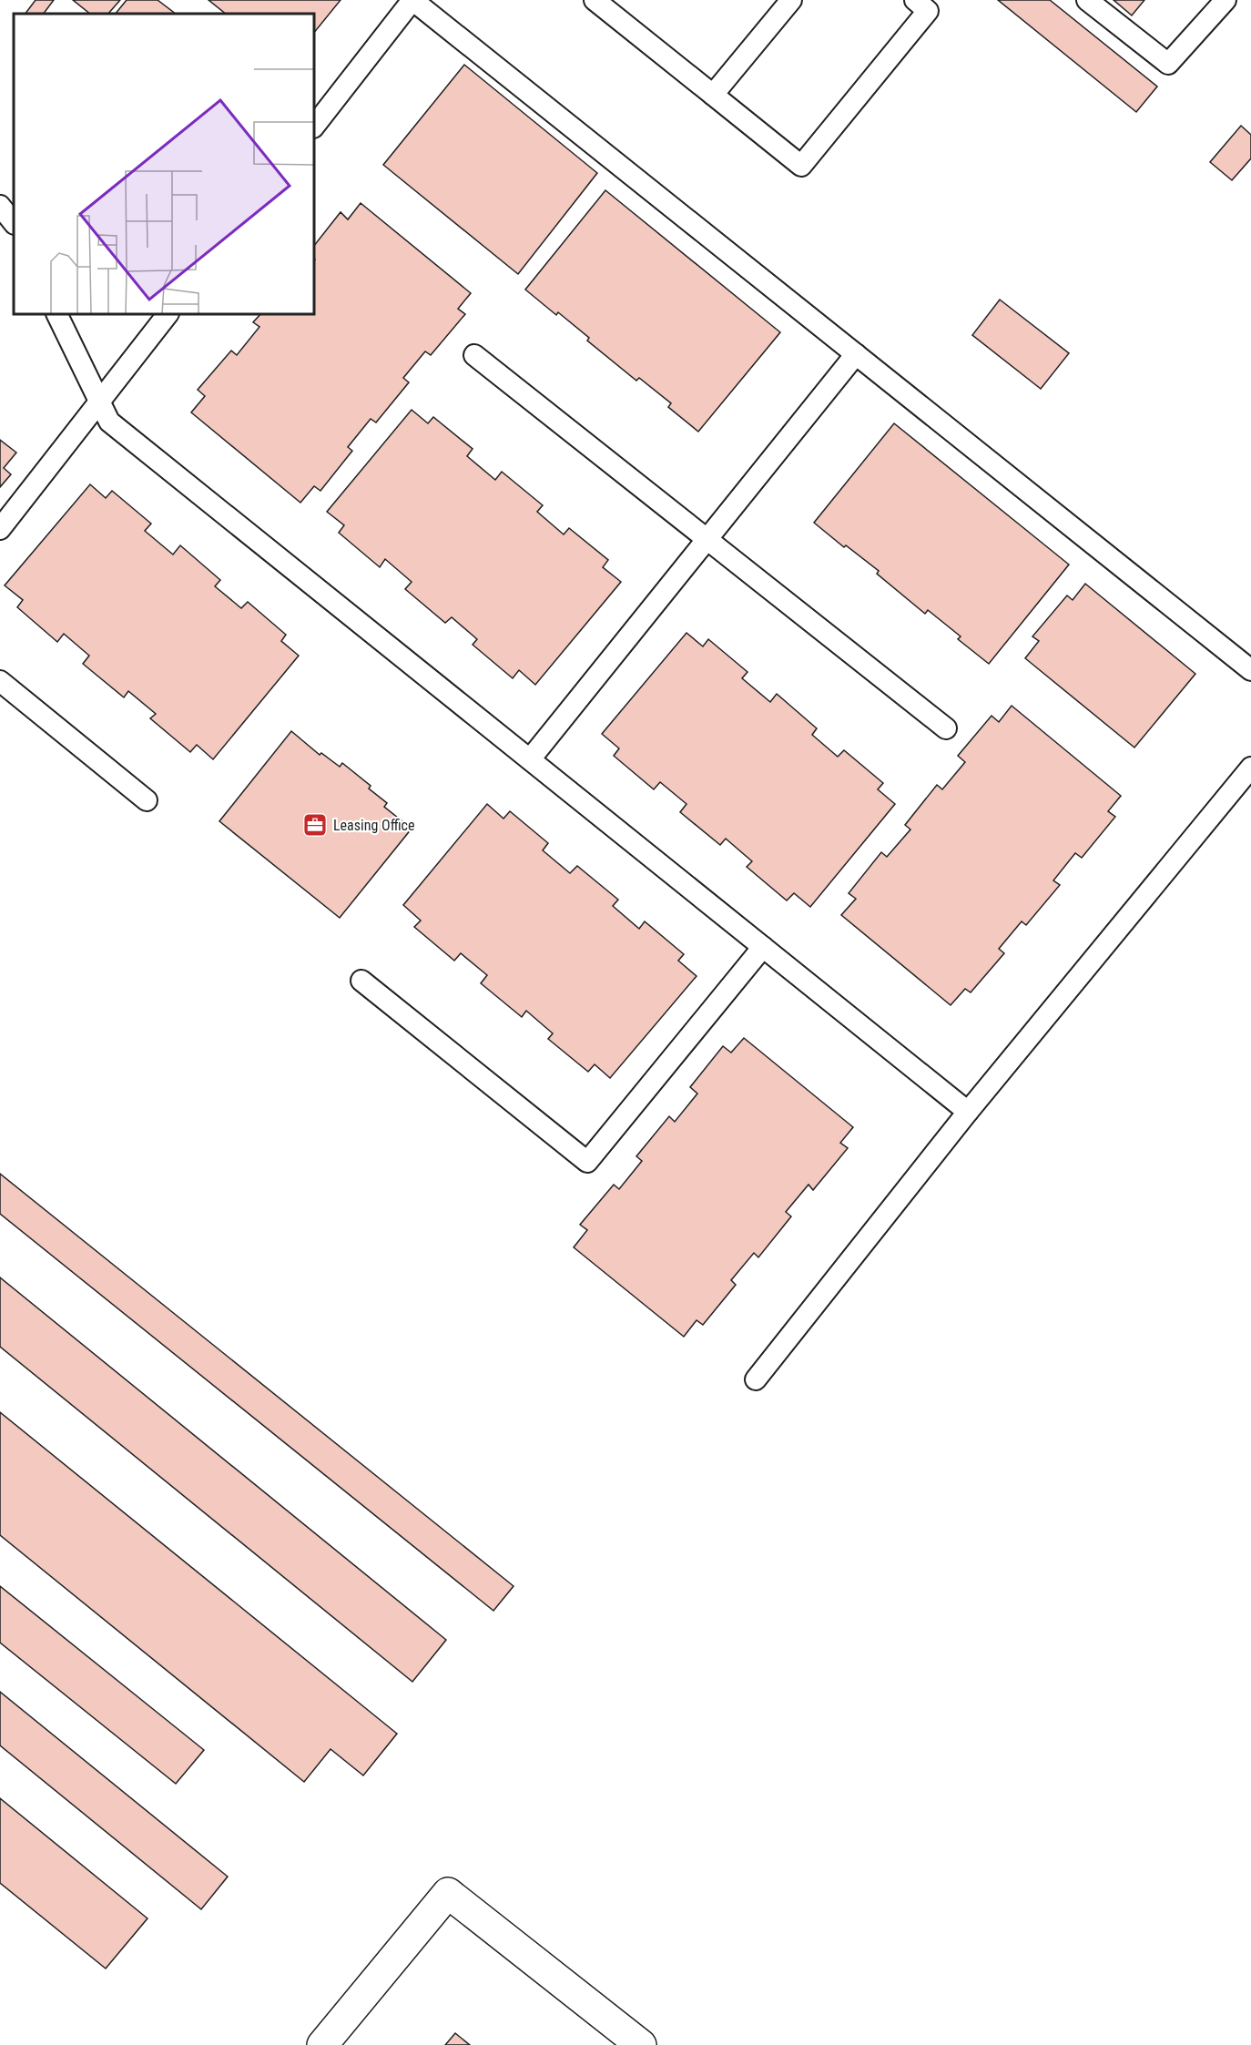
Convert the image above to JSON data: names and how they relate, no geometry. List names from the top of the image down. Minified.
{"places":{"office":["Leasing Office"]}}
